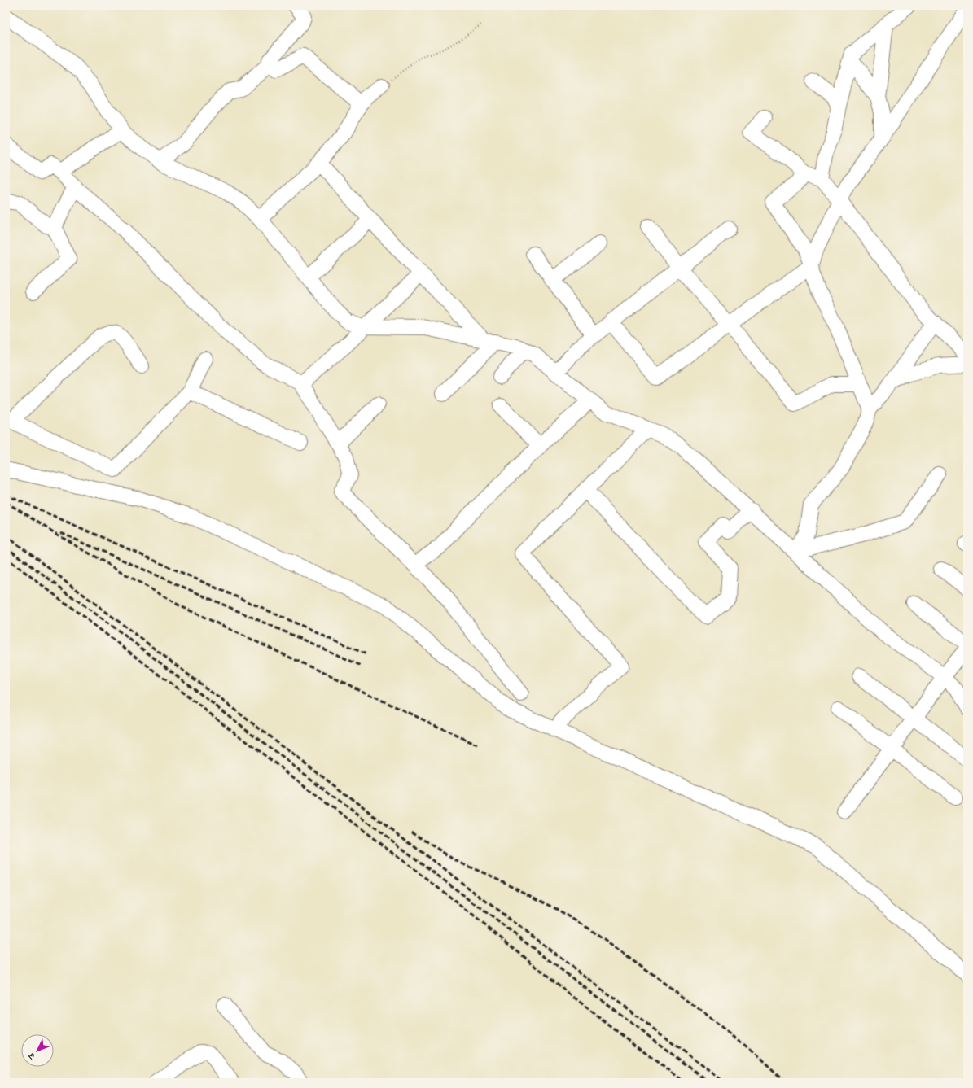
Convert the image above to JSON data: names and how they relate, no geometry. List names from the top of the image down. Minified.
{"north":"bottom left"}
